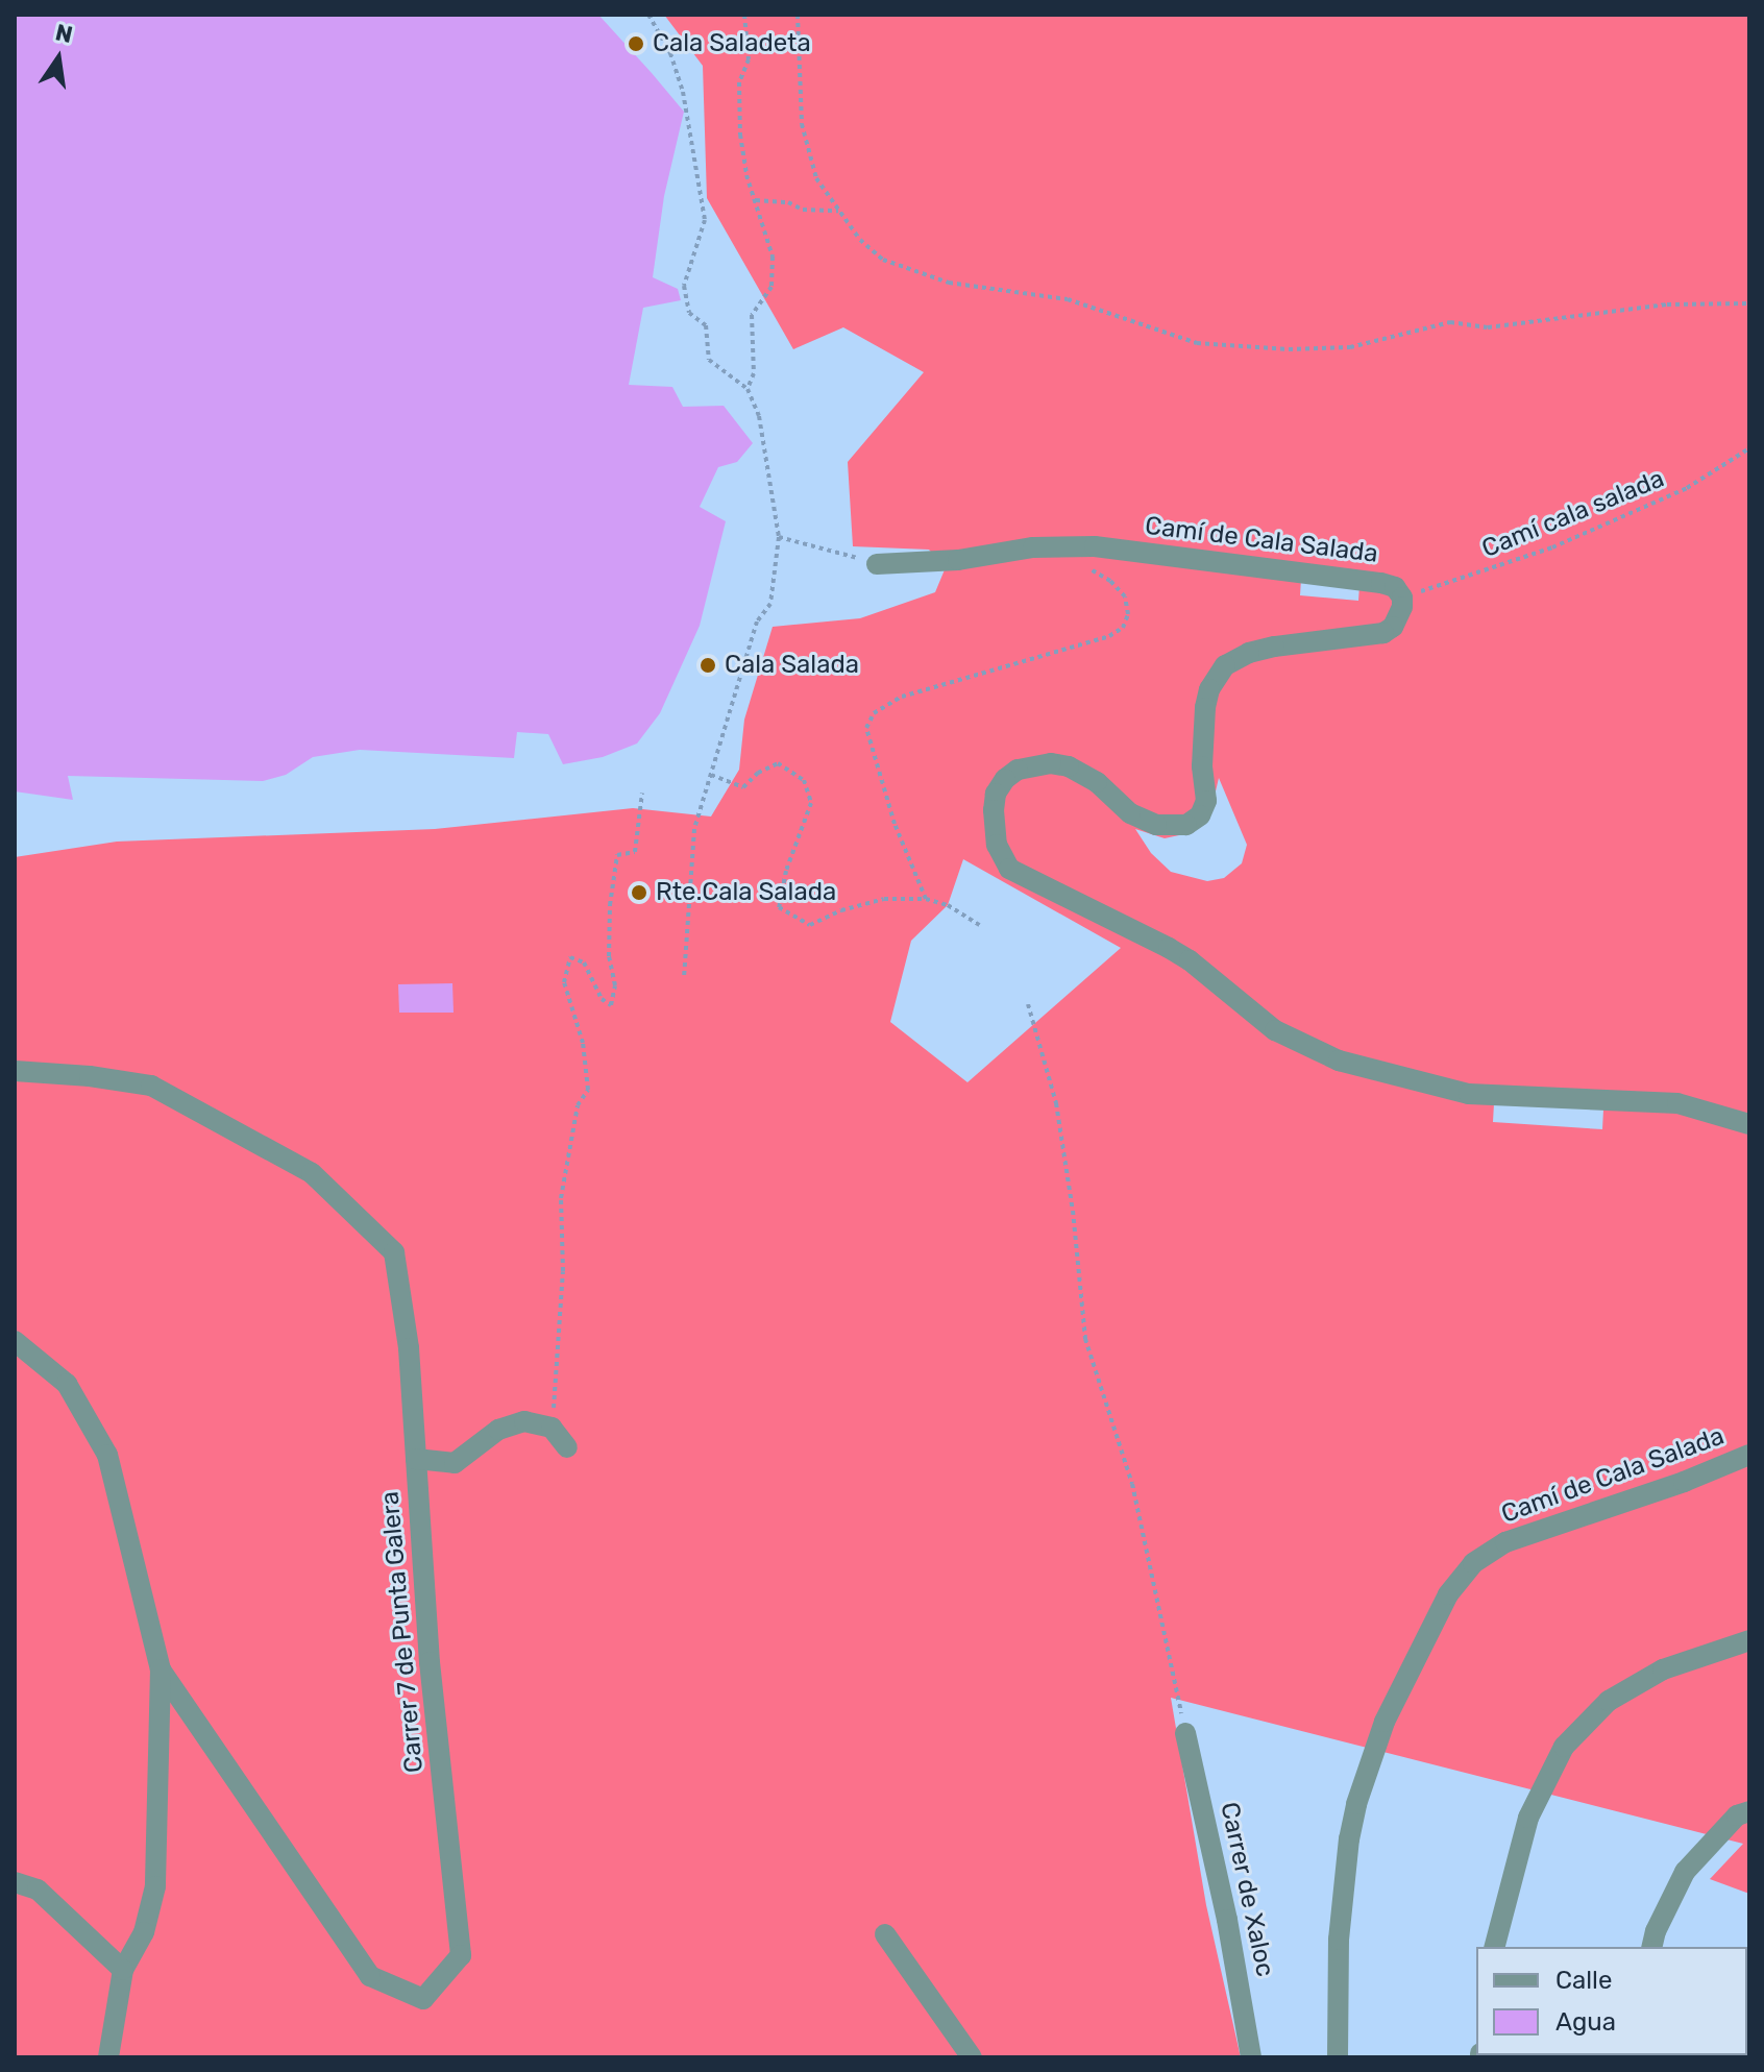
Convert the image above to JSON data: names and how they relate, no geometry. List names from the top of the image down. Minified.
{"streets":{"street":["Camí de Cala Salada","Carrer 7 de Punta Galera","Carrer de Xaloc"],"path":["Camí cala salada"]},"crossings":[["Camí cala salada","Camí de Cala Salada"]],"places":["Cala Saladeta","Cala Salada","Rte.Cala Salada"],"legend":["Calle","Agua"],"north":"top"}
